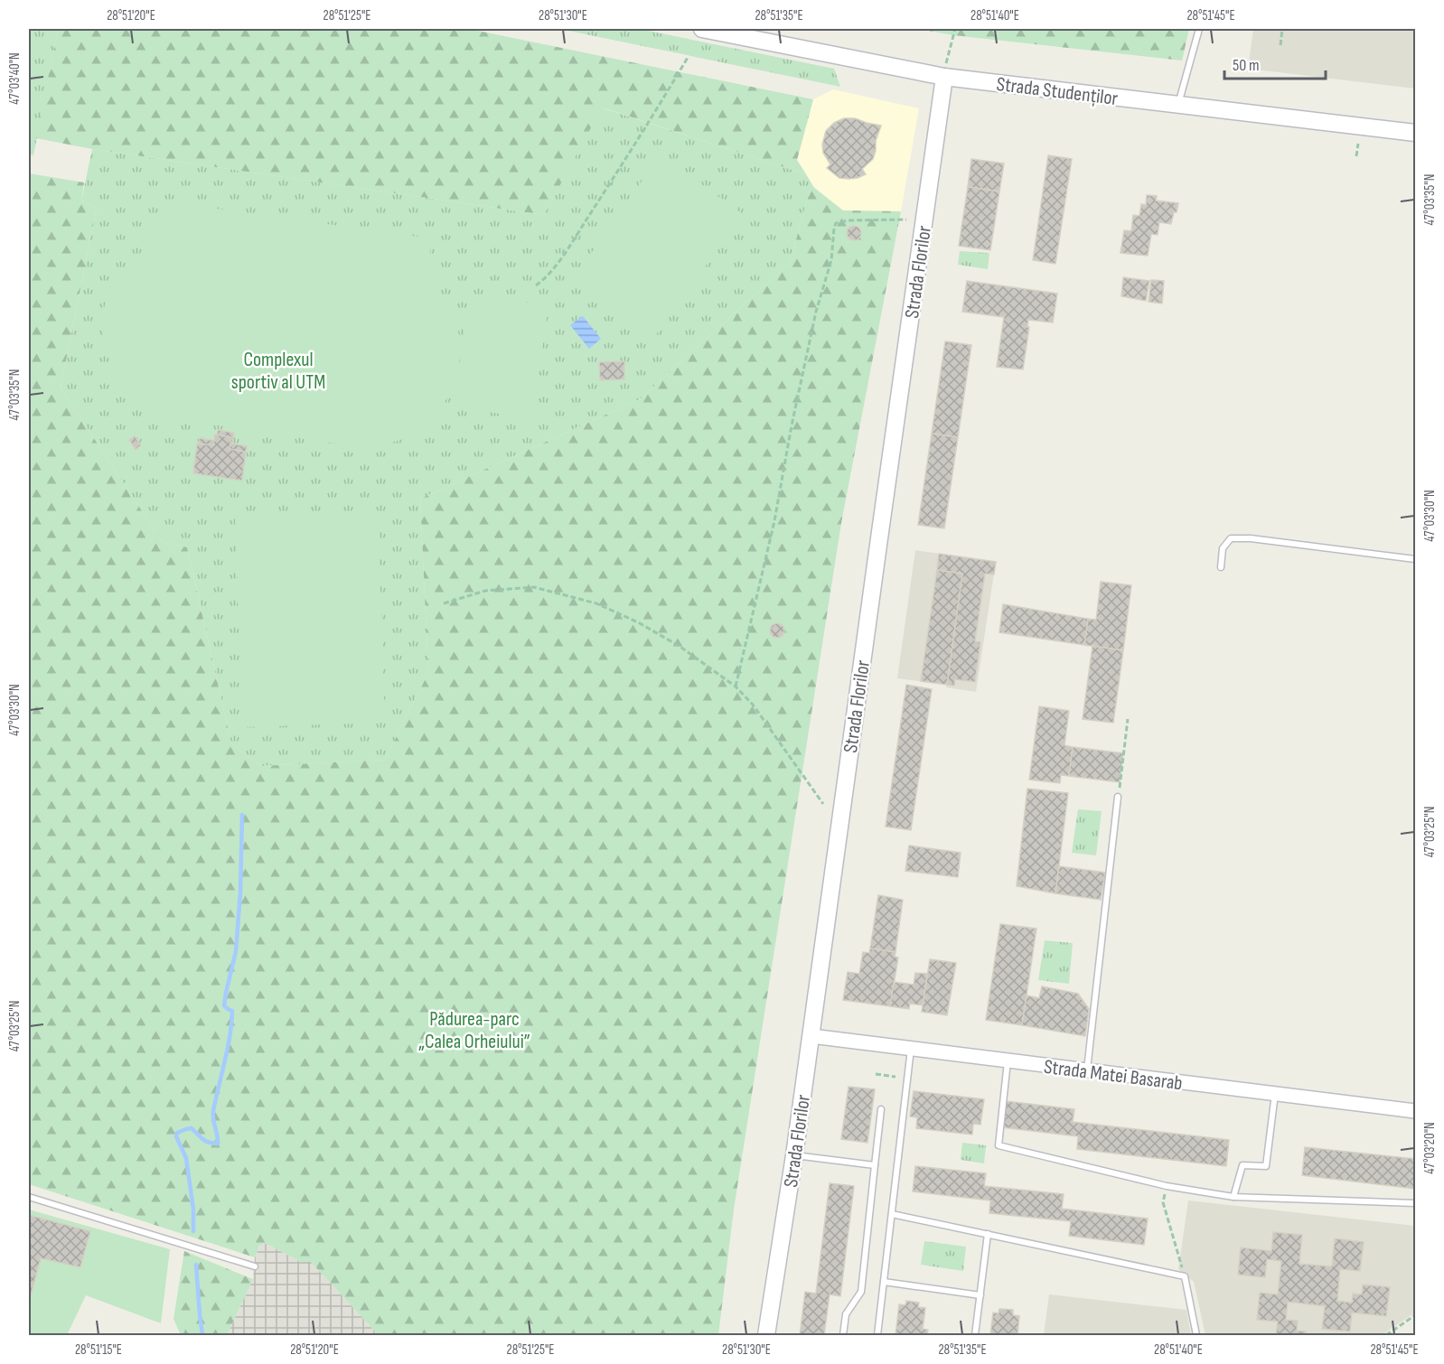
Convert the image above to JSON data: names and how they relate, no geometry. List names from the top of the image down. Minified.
{"streets":{"main road":["Strada Studenților","Strada Florilor"],"street":["Strada Matei Basarab"]},"crossings":[["Strada Studenților","Strada Florilor"],["Strada Florilor","Strada Matei Basarab"]],"parks":["Complexul sportiv al UTM","Pădurea-parc „Calea Orheiului”"],"scale_bar":"50 m","coordinates":["28°51'20\"E","28°51'25\"E","28°51'30\"E","28°51'35\"E","28°51'40\"E","28°51'45\"E","47°03'40\"N","47°03'35\"N","47°03'30\"N","47°03'25\"N","47°03'20\"N","28°51'15\"E"]}
